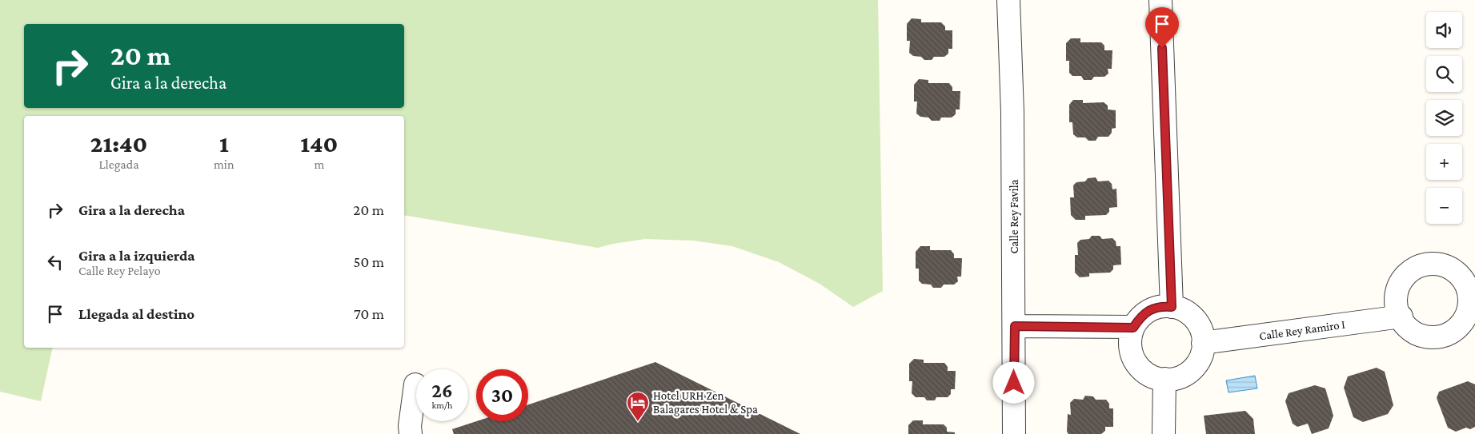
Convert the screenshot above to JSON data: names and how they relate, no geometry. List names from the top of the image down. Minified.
{"streets":{"street":["Calle Rey Favila","Calle Rey Ramiro I"]},"places":{"hotel":["Hotel URH Zen Balagares Hotel & Spa"]},"page":{"map_buttons":["+","−"],"turn":["20 m","Gira a la derecha"],"eta":["21:40","Llegada","1","min","140","m"],"list":[{"name":"Gira a la derecha","value":"20 m"},{"name":"Gira a la izquierda","note":"Calle Rey Pelayo","value":"50 m"},{"name":"Llegada al destino","value":"70 m"}],"speed":"26 km/h","limit":"30"}}
